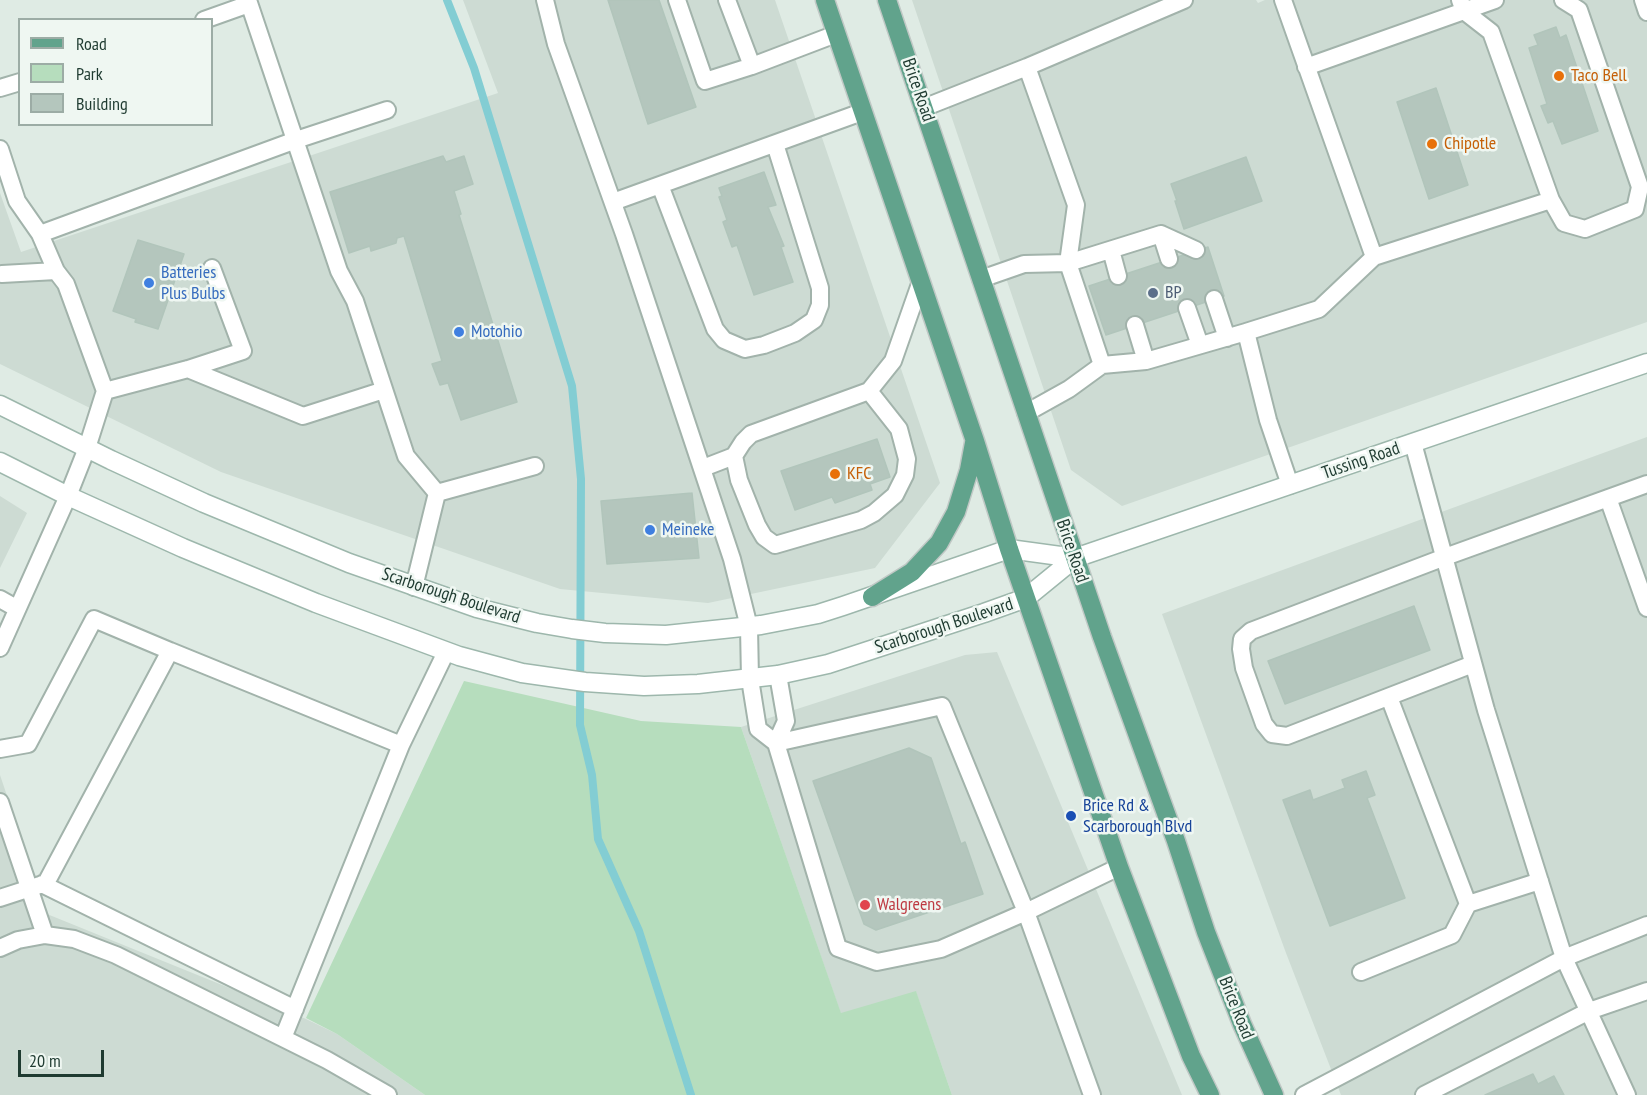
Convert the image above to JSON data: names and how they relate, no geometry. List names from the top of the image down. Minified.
{"streets":{"main road":["Brice Road"],"street":["Tussing Road","Scarborough Boulevard"]},"crossings":[["Brice Road","Tussing Road"],["Brice Road","Scarborough Boulevard"],["Tussing Road","Scarborough Boulevard"]],"places":["Taco Bell","Chipotle","Batteries Plus Bulbs","BP","Motohio","KFC","Meineke","Brice Rd & Scarborough Blvd","Walgreens"],"legend":["Road","Park","Building"],"scale_bar":"20 m"}
